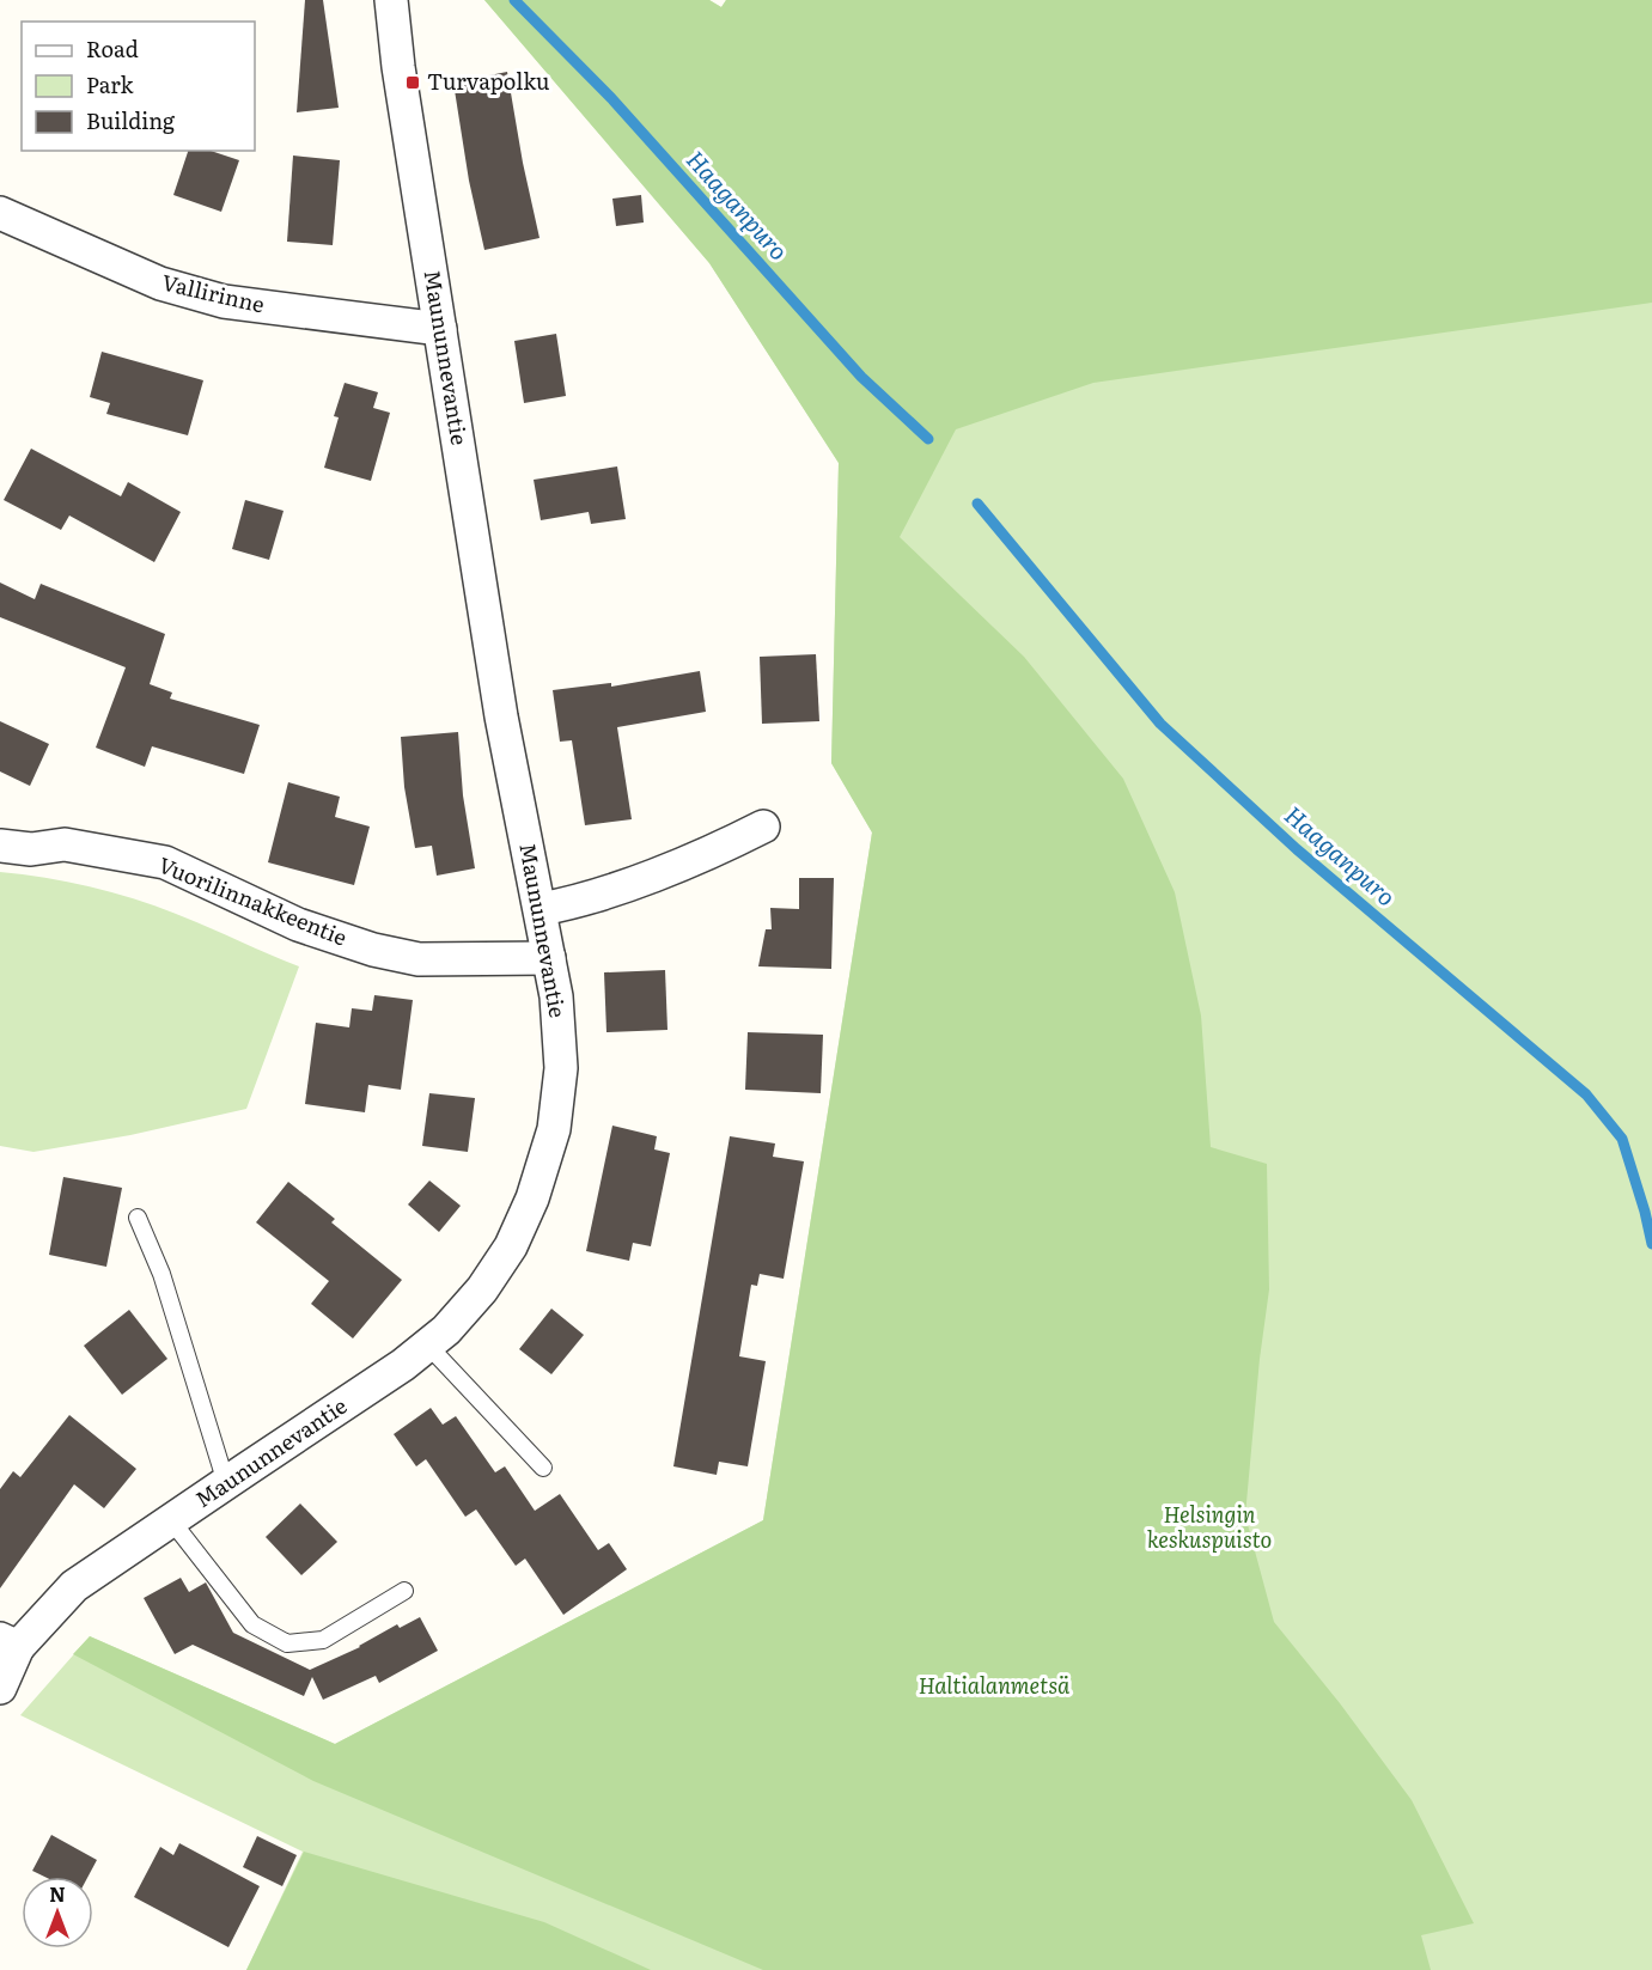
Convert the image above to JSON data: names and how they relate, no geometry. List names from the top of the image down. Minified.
{"streets":{"street":["Vallirinne","Maununnevantie","Vuorilinnakkeentie"]},"crossings":[["Vallirinne","Maununnevantie"],["Maununnevantie","Vuorilinnakkeentie"]],"water":["Haaganpuro"],"parks":["Helsingin keskuspuisto","Haltialanmetsä"],"places":{"transit":["Turvapolku"]},"legend":["Road","Park","Building"],"north":"top"}
